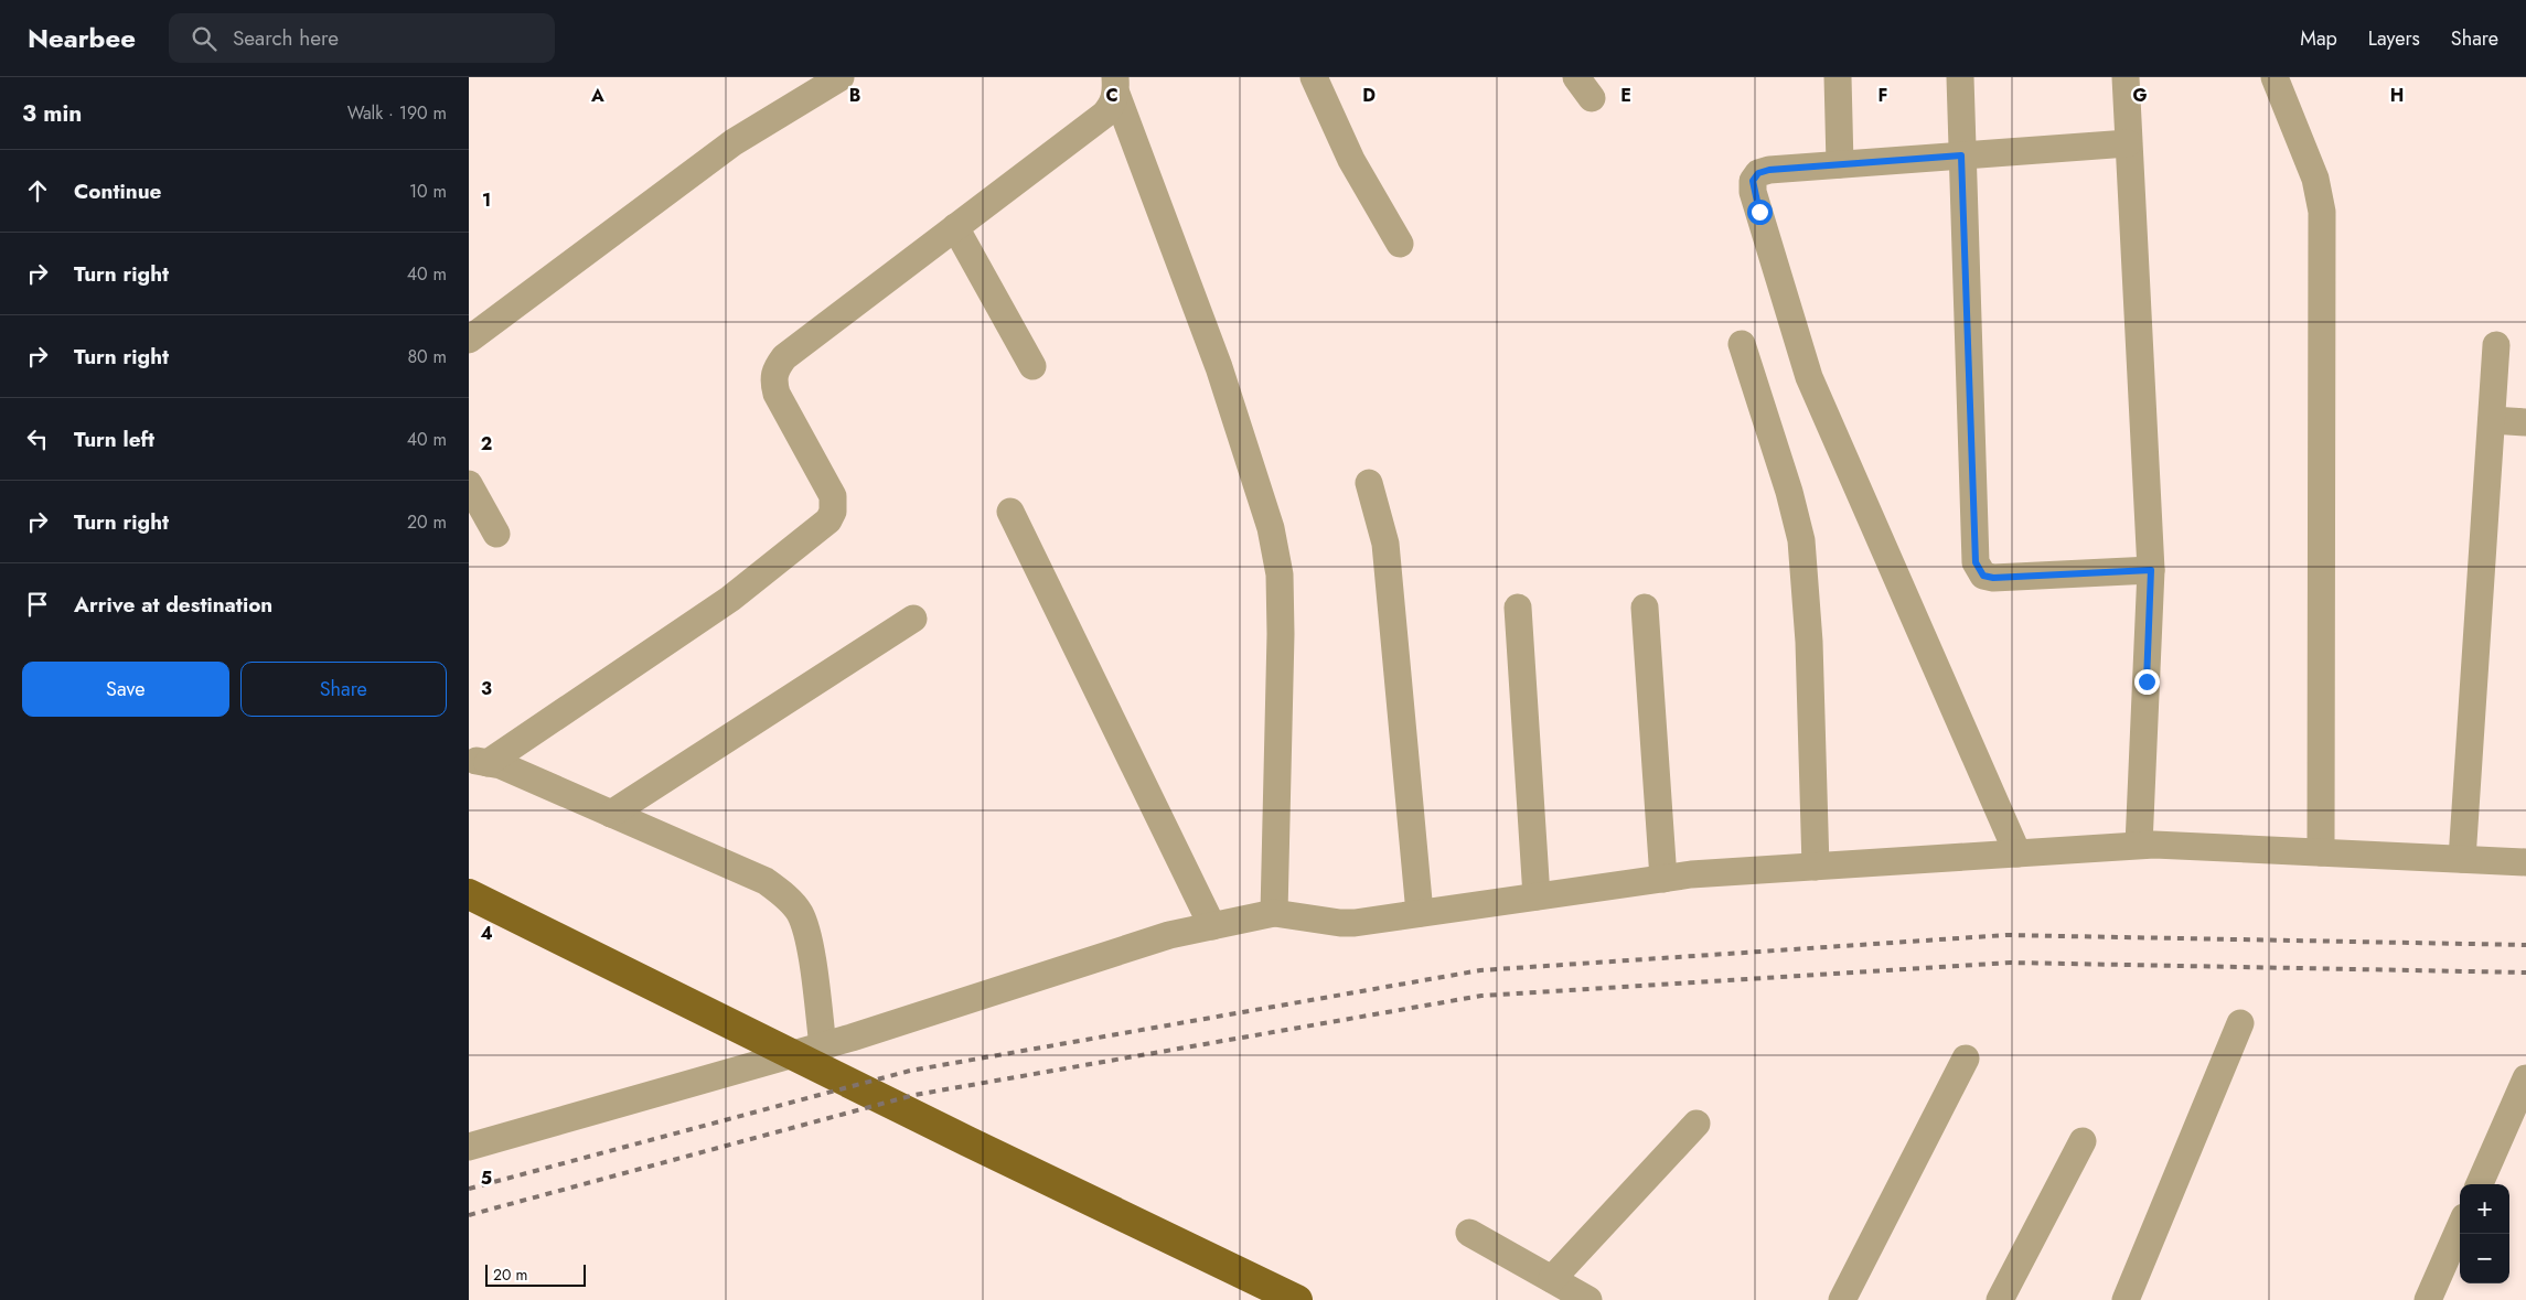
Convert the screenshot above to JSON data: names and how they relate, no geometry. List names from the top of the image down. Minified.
{"scale_bar":"20 m","page":{"header":"Nearbee","search":"Search here","nav":["Map","Layers","Share"],"heading":["3 min","Walk · 190 m"],"list":[["Continue","10 m"],["Turn right","40 m"],["Turn right","80 m"],["Turn left","40 m"],["Turn right","20 m"],"Arrive at destination"],"buttons":["Save","Share"],"map_buttons":["+","−"],"scale":"20 m"},"grid":{"columns":["A","B","C","D","E","F","G","H"],"rows":["1","2","3","4","5"]}}
